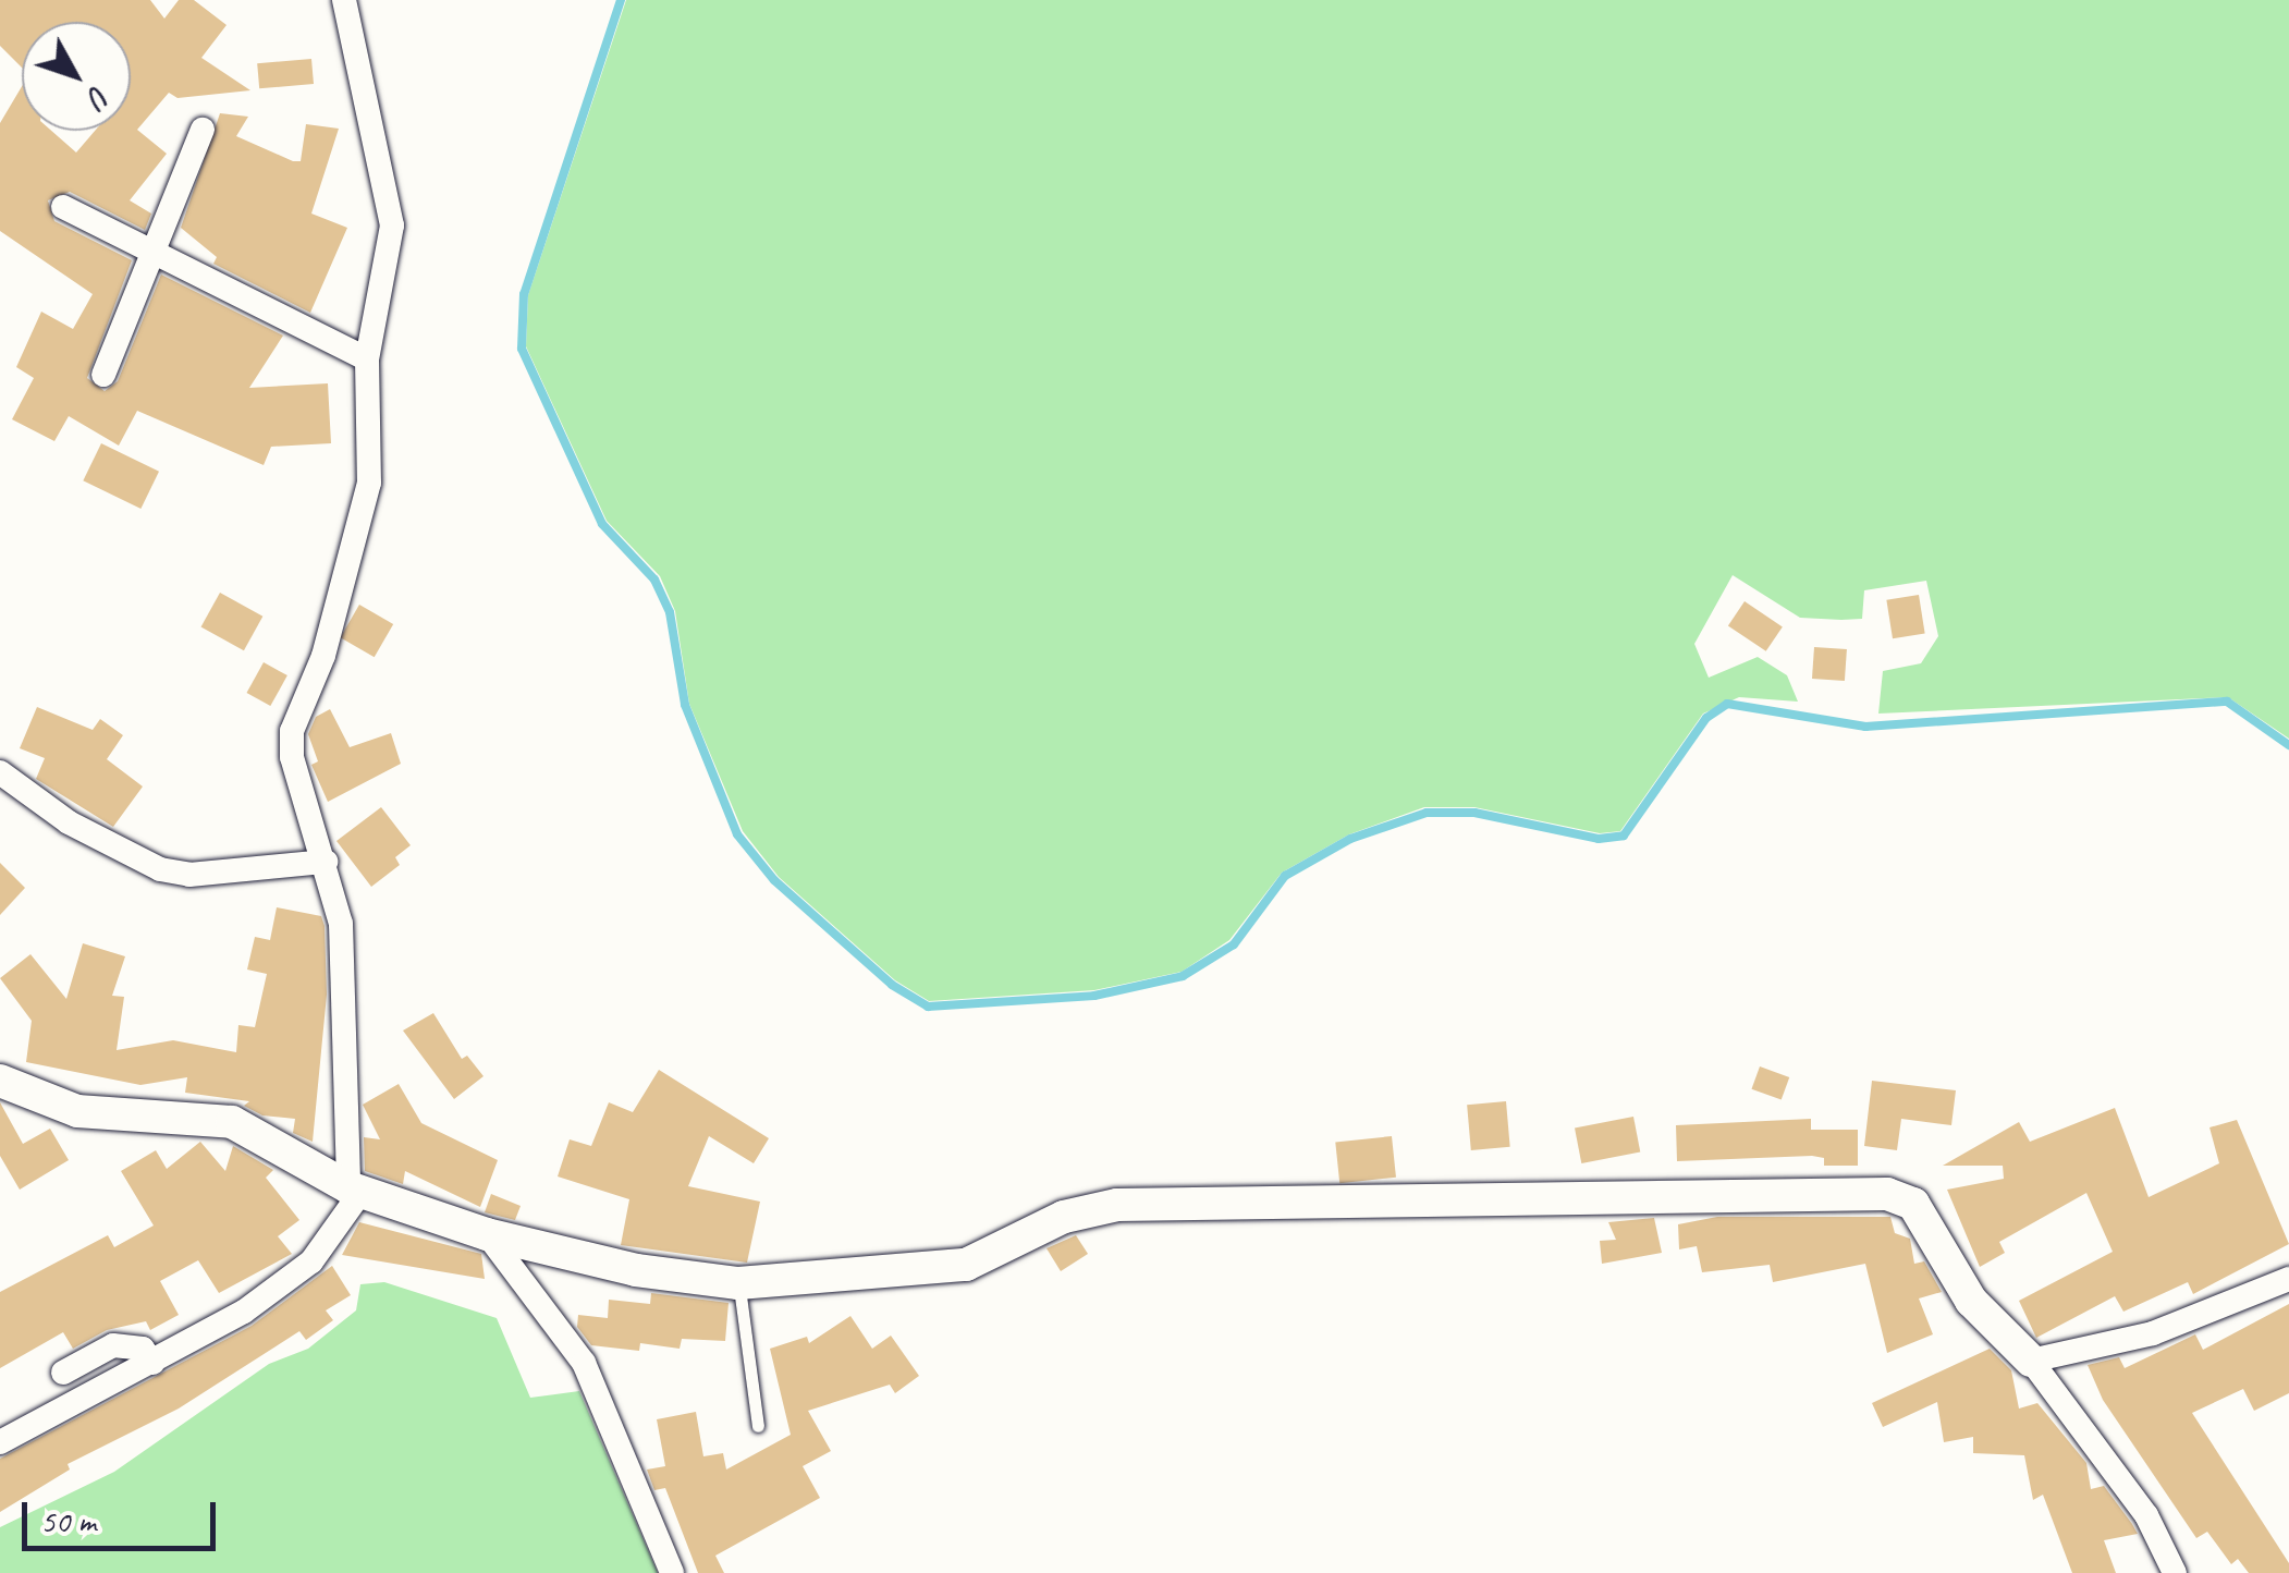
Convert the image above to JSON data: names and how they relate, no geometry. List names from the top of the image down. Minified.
{"scale_bar":"50 m","north":"bottom right"}
